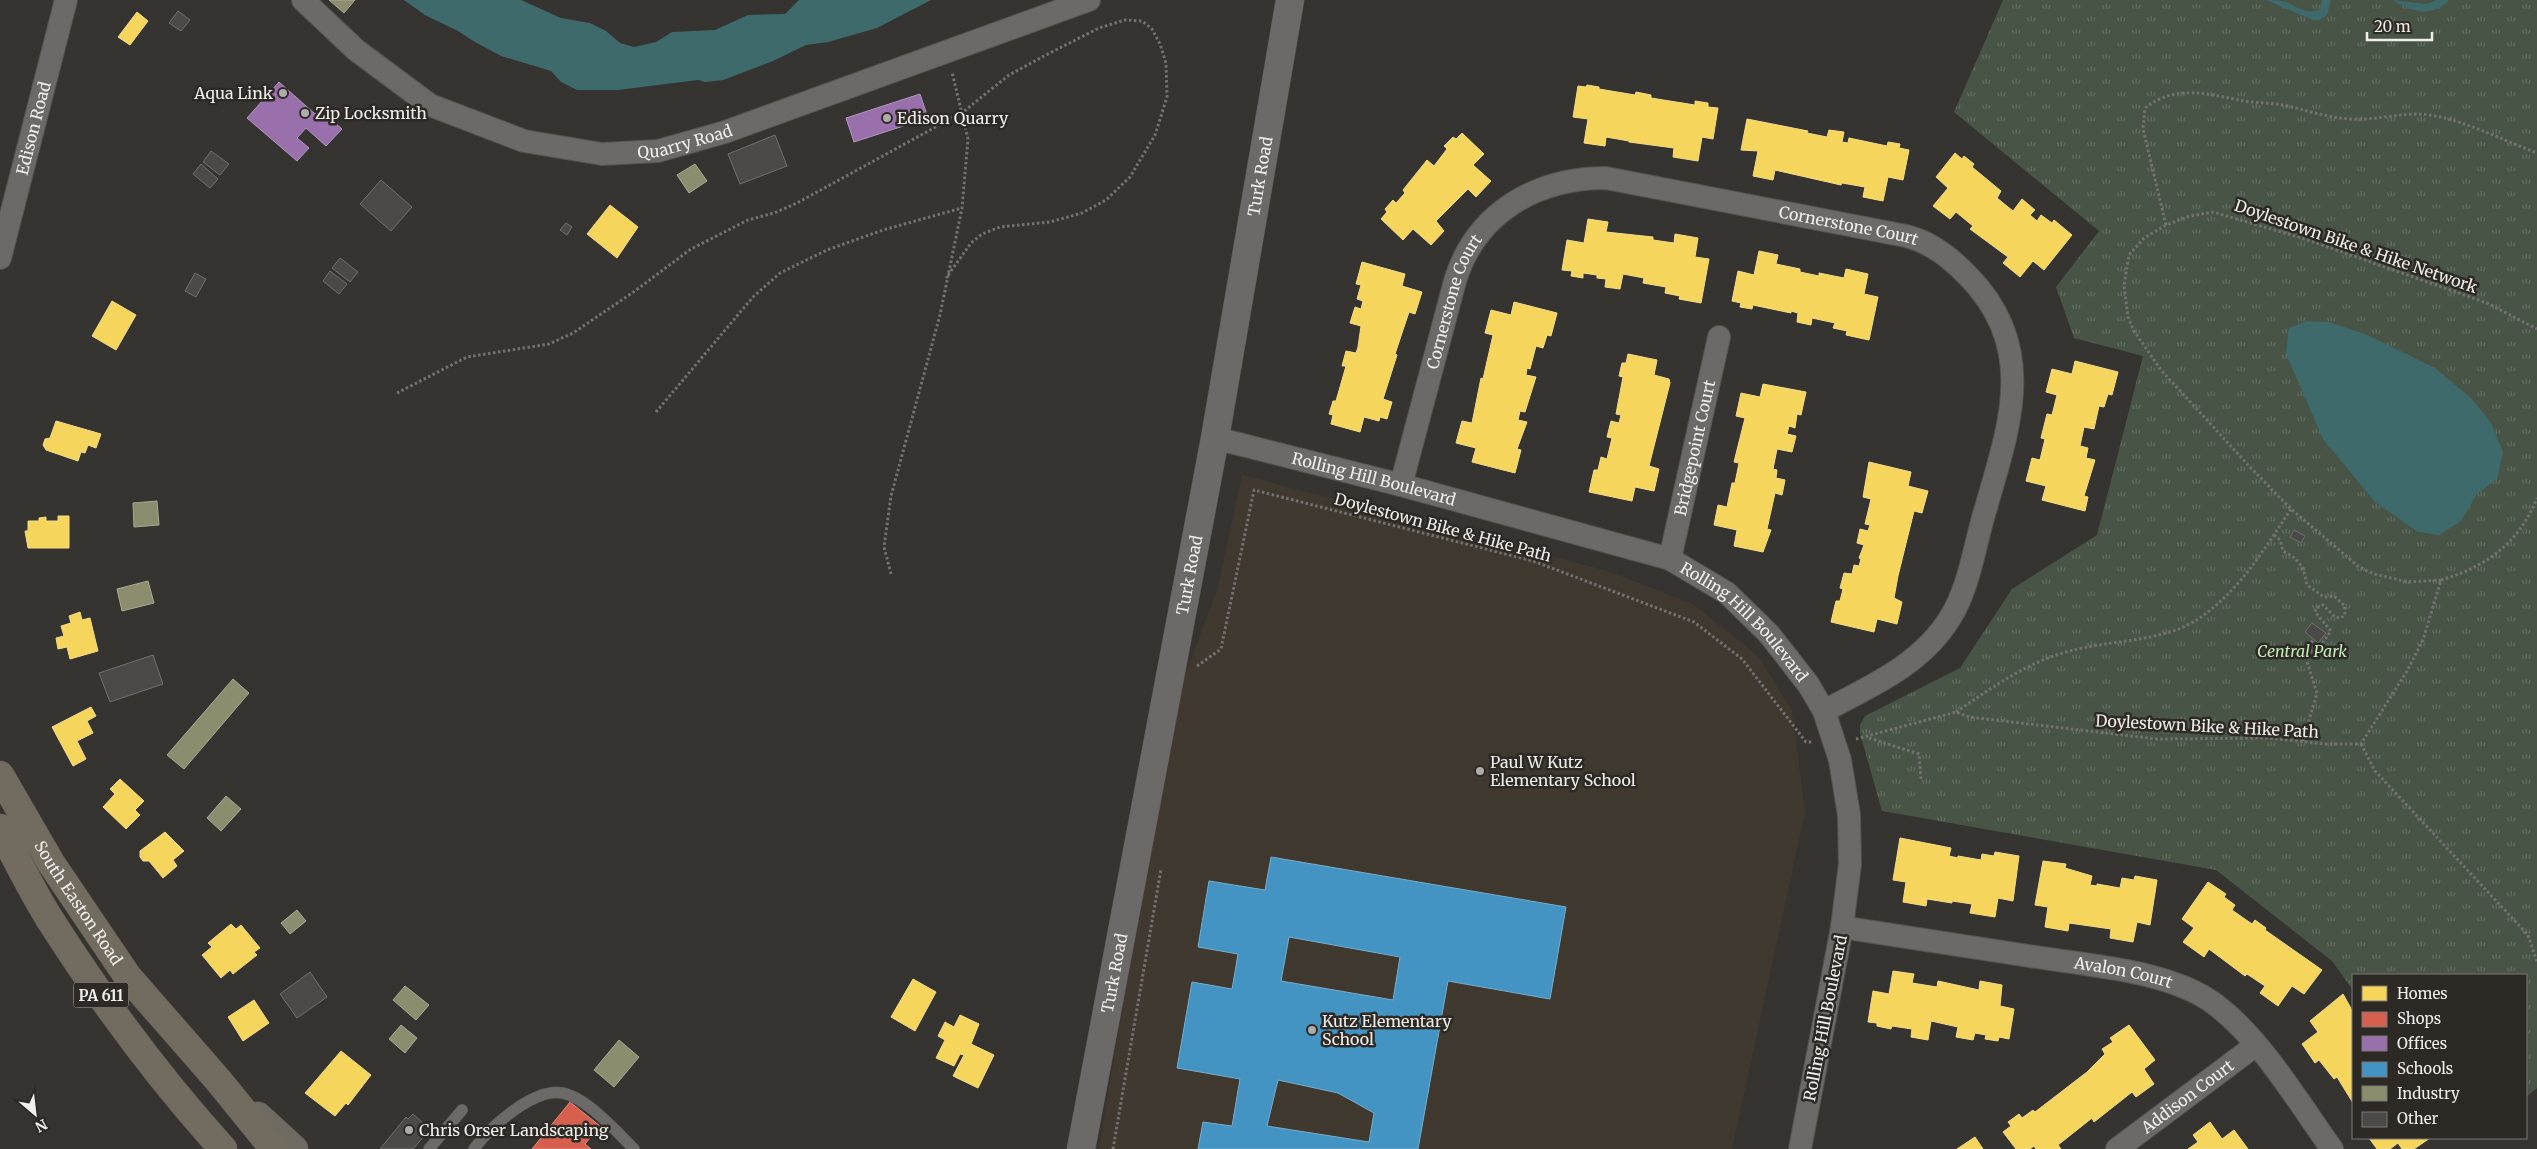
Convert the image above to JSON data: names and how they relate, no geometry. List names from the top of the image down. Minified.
{"streets":{"highway":["South Easton Road","PA 611"],"street":["Edison Road","Quarry Road","Turk Road","Cornerstone Court","Bridgepoint Court","Rolling Hill Boulevard","Avalon Court","Addison Court"],"path":["Doylestown Bike & Hike Network","Doylestown Bike & Hike Path"]},"crossings":[["Turk Road","Rolling Hill Boulevard"],["Cornerstone Court","Rolling Hill Boulevard"],["Bridgepoint Court","Rolling Hill Boulevard"],["Rolling Hill Boulevard","Doylestown Bike & Hike Path"],["Rolling Hill Boulevard","Avalon Court"],["South Easton Road","PA 611"],["Avalon Court","Addison Court"]],"parks":["Central Park"],"places":["Aqua Link","Zip Locksmith","Edison Quarry","Paul W Kutz Elementary School","Kutz Elementary School","Chris Orser Landscaping"],"legend":["Homes","Shops","Offices","Schools","Industry","Other"],"scale_bar":"20 m","north":"bottom right"}
